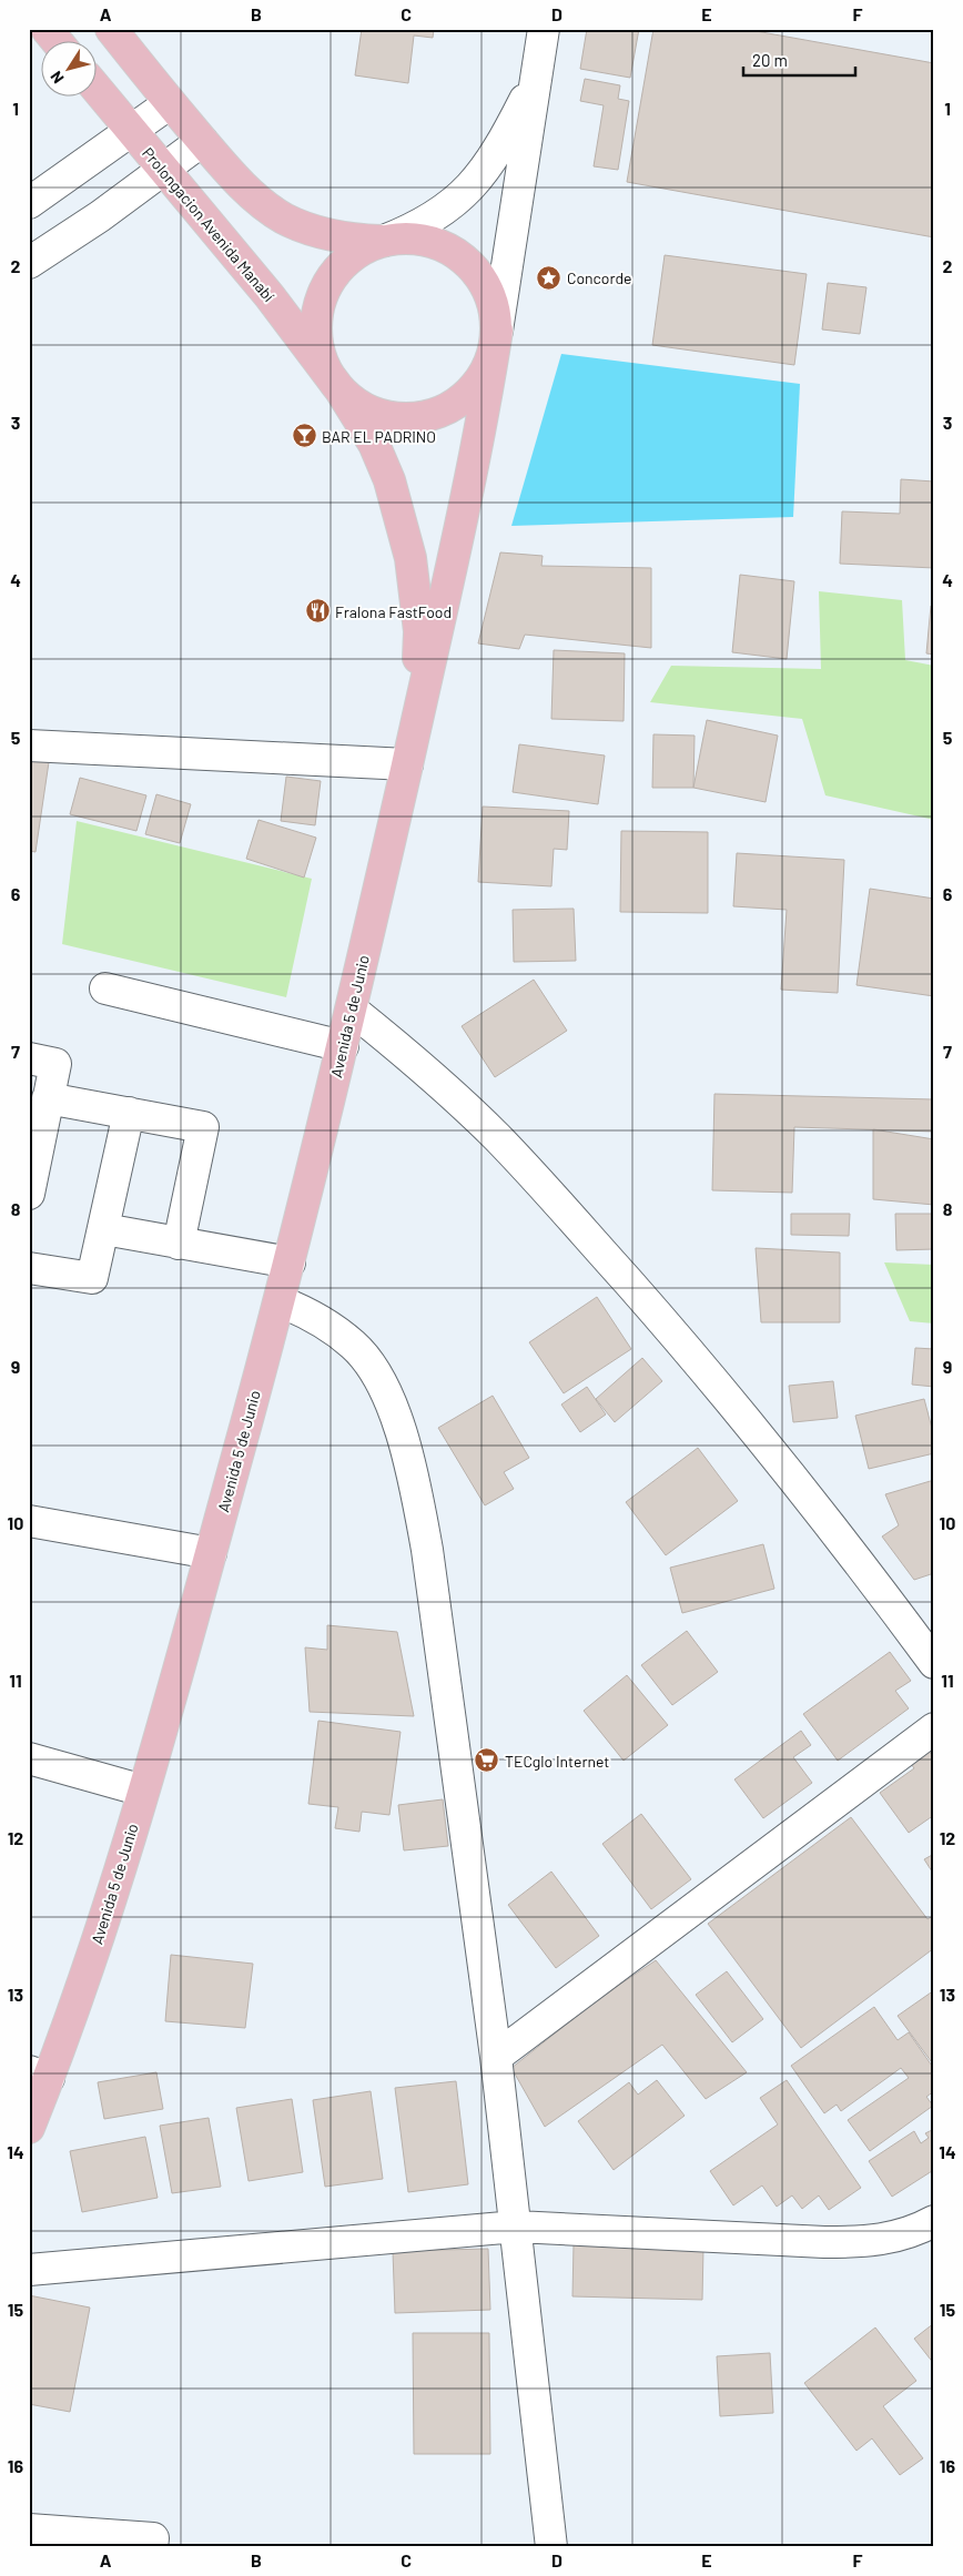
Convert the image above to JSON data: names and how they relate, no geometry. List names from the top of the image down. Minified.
{"streets":{"main road":["Prolongacion Avenida Manabí","Avenida 5 de Junio"]},"places":{"place":["Concorde"],"bar":["BAR EL PADRINO"],"restaurant":["Fralona FastFood"],"supermarket":["TECglo Internet"]},"scale_bar":"20 m","north":"bottom left","grid":{"columns":["A","B","C","D","E","F"],"rows":["1","2","3","4","5","6","7","8","9","10","11","12","13","14","15","16"]}}
